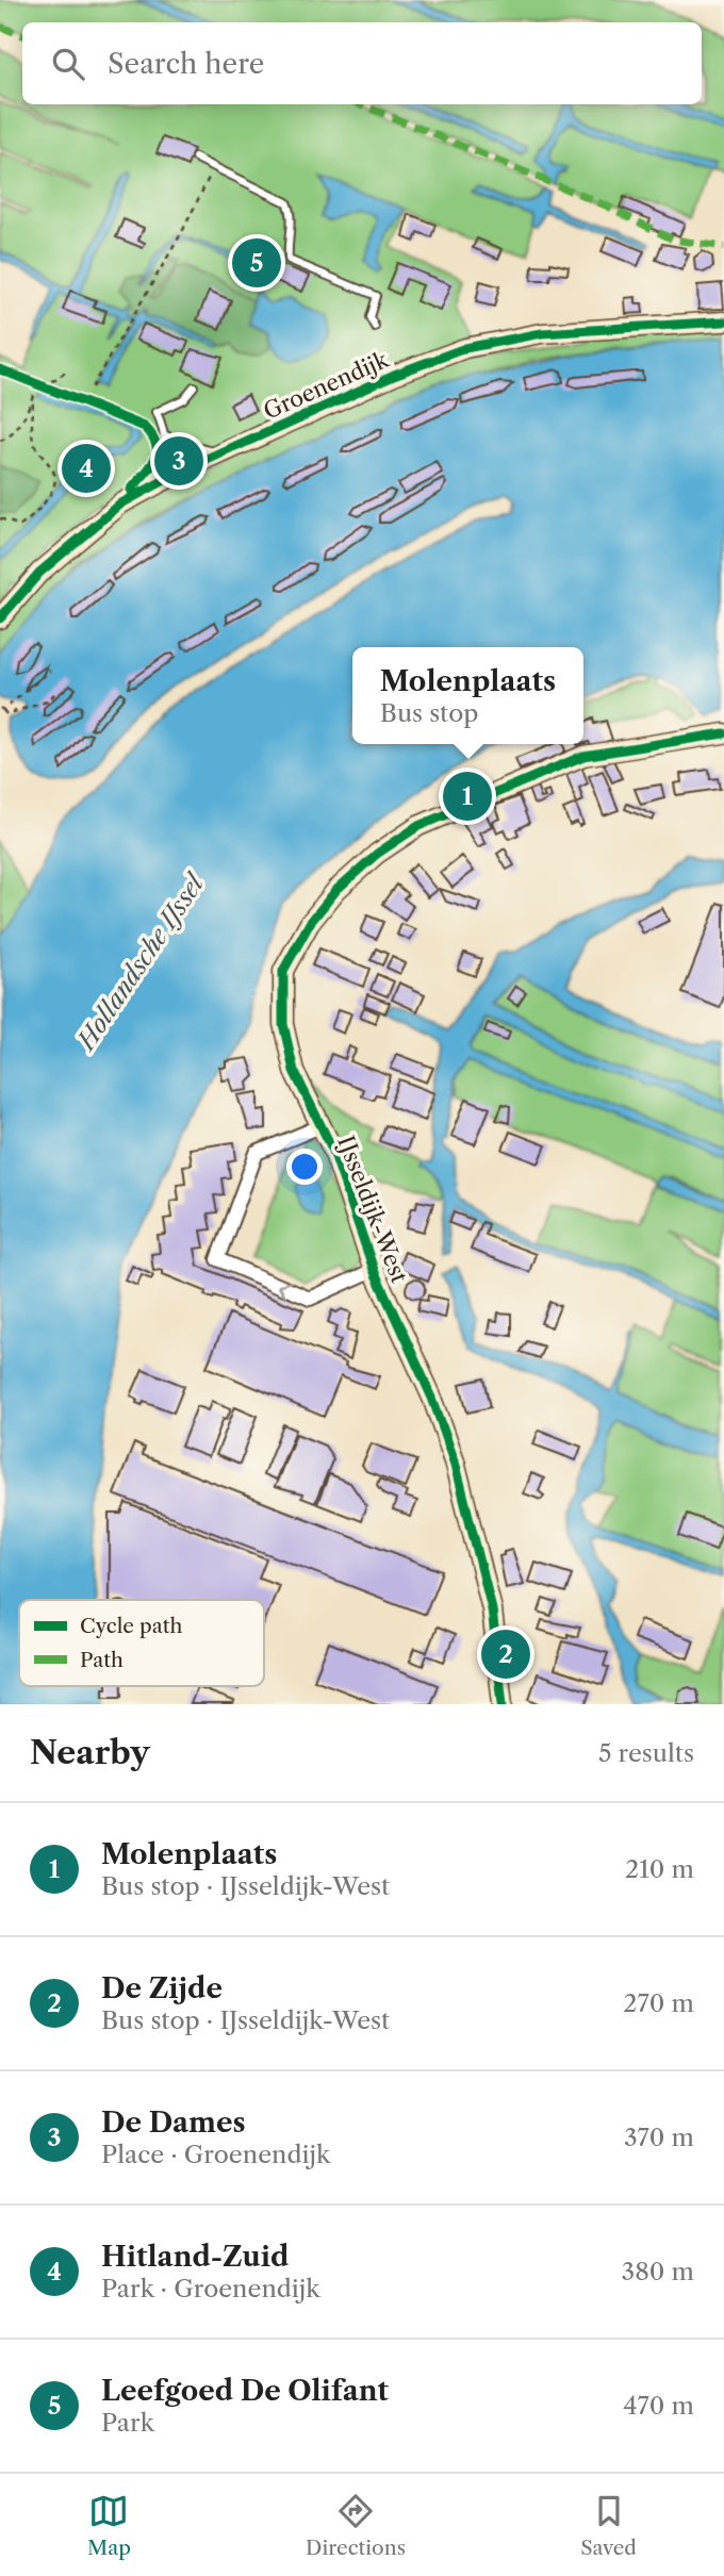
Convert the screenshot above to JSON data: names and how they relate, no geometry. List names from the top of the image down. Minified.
{"streets":{"street":["Groenendijk","IJsseldijk-West"]},"water":["Hollandsche IJssel"],"legend":["Cycle path","Path"],"page":{"search":"Search here","pins":["5","3","4","1","2"],"popup":["Molenplaats","Bus stop"],"heading":["Nearby","5 results"],"list":[{"mark":"1","name":"Molenplaats","note":"Bus stop · IJsseldijk-West","value":"210 m"},{"mark":"2","name":"De Zijde","note":"Bus stop · IJsseldijk-West","value":"270 m"},{"mark":"3","name":"De Dames","note":"Place · Groenendijk","value":"370 m"},{"mark":"4","name":"Hitland-Zuid","note":"Park · Groenendijk","value":"380 m"},{"mark":"5","name":"Leefgoed De Olifant","note":"Park","value":"470 m"}],"nav":["Map","Directions","Saved"]}}
